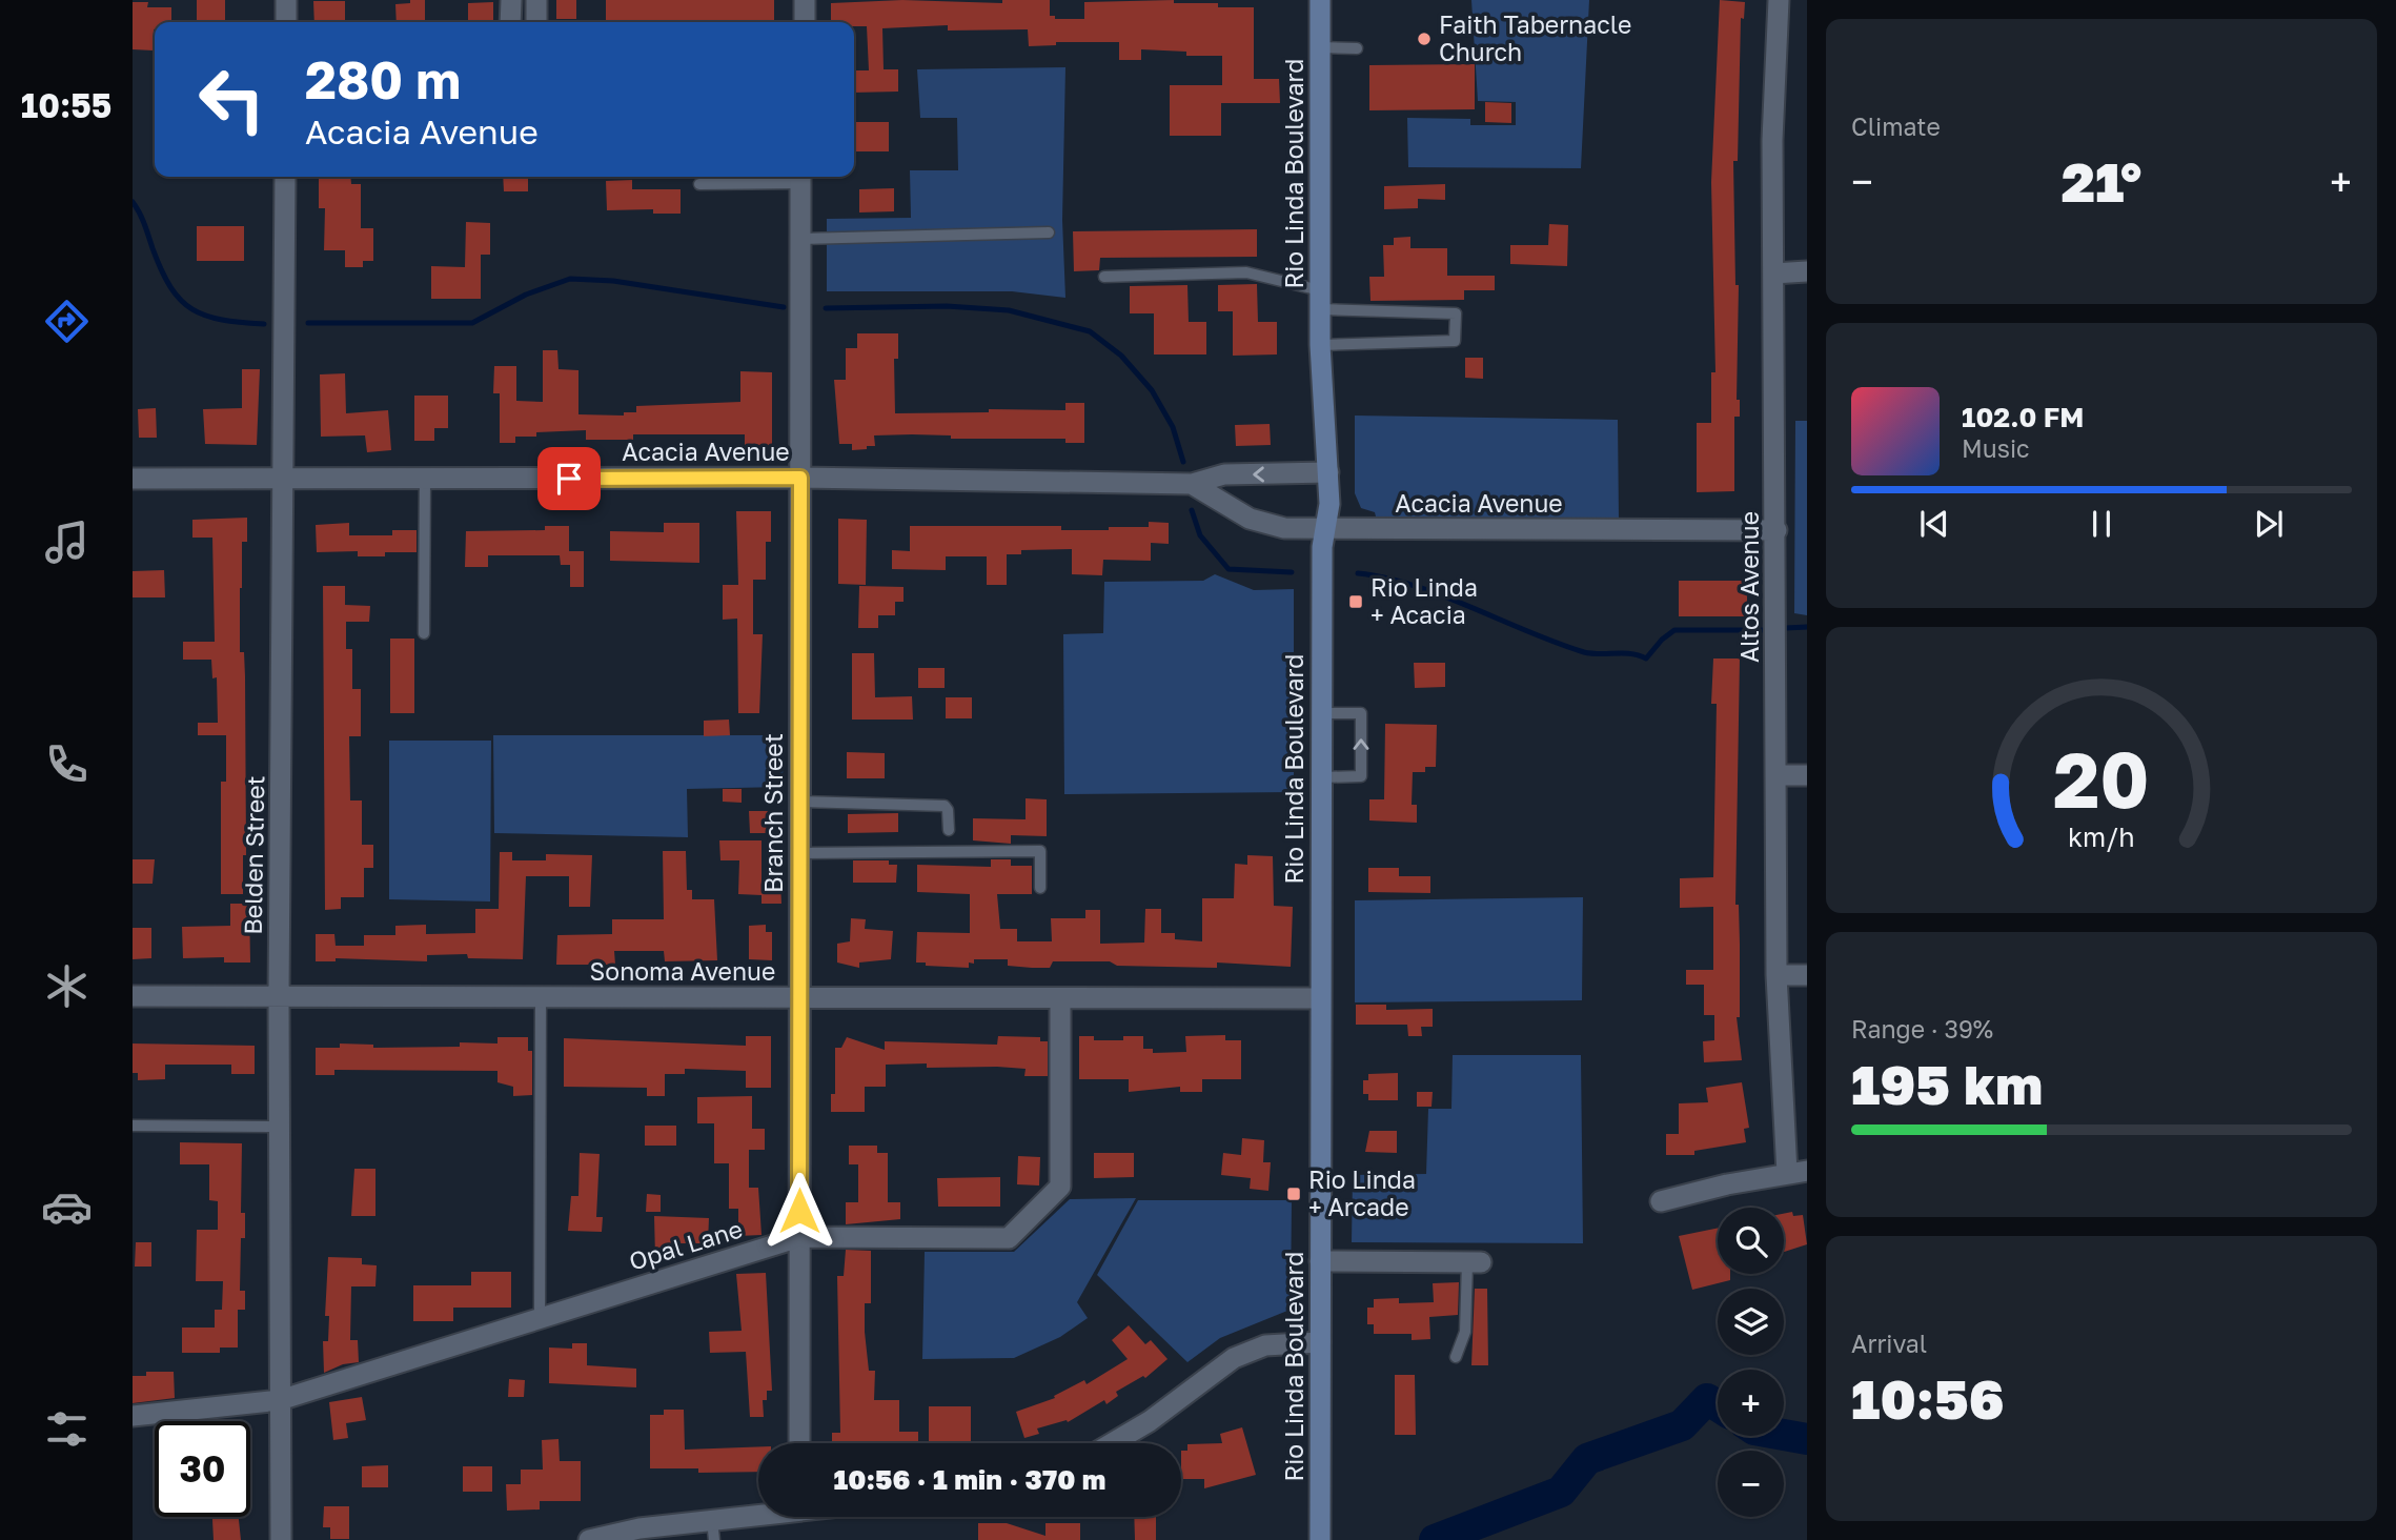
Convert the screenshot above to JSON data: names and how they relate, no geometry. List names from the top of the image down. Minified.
{"streets":{"main road":["Rio Linda Boulevard"],"street":["Acacia Avenue","Altos Avenue","Branch Street","Belden Street","Sonoma Avenue","Opal Lane"]},"crossings":[["Rio Linda Boulevard","Acacia Avenue"],["Rio Linda Boulevard","Sonoma Avenue"],["Acacia Avenue","Altos Avenue"],["Acacia Avenue","Branch Street"],["Acacia Avenue","Belden Street"],["Branch Street","Sonoma Avenue"],["Branch Street","Opal Lane"],["Belden Street","Sonoma Avenue"],["Belden Street","Opal Lane"],["Sonoma Avenue","Opal Lane"]],"places":{"other":["Faith Tabernacle Church"],"transit":["Rio Linda + Acacia","Rio Linda + Arcade"]},"page":{"tabs":"10:55","tile":["Climate",["Range · 39%","195 km"],["Arrival","10:56"]],"turn":["280 m","Acacia Avenue"],"heat":["−","21°","+"],"song":["102.0 FM","Music"],"map_buttons":["+","−"],"limit":"30","trip":"10:56 · 1 min · 370 m","gauge":["20","km/h"]}}
